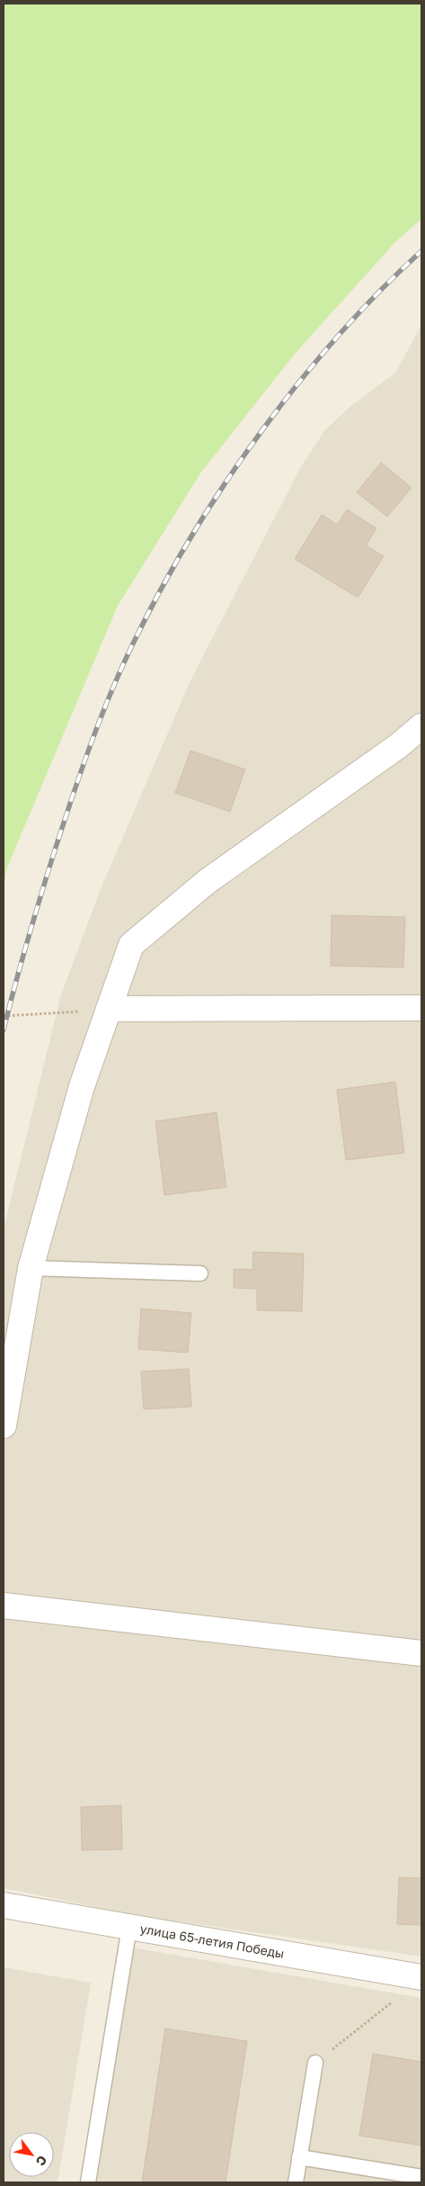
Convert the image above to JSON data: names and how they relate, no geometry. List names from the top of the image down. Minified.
{"streets":{"street":["улица 65-летия Победы"]},"north":"bottom right"}
